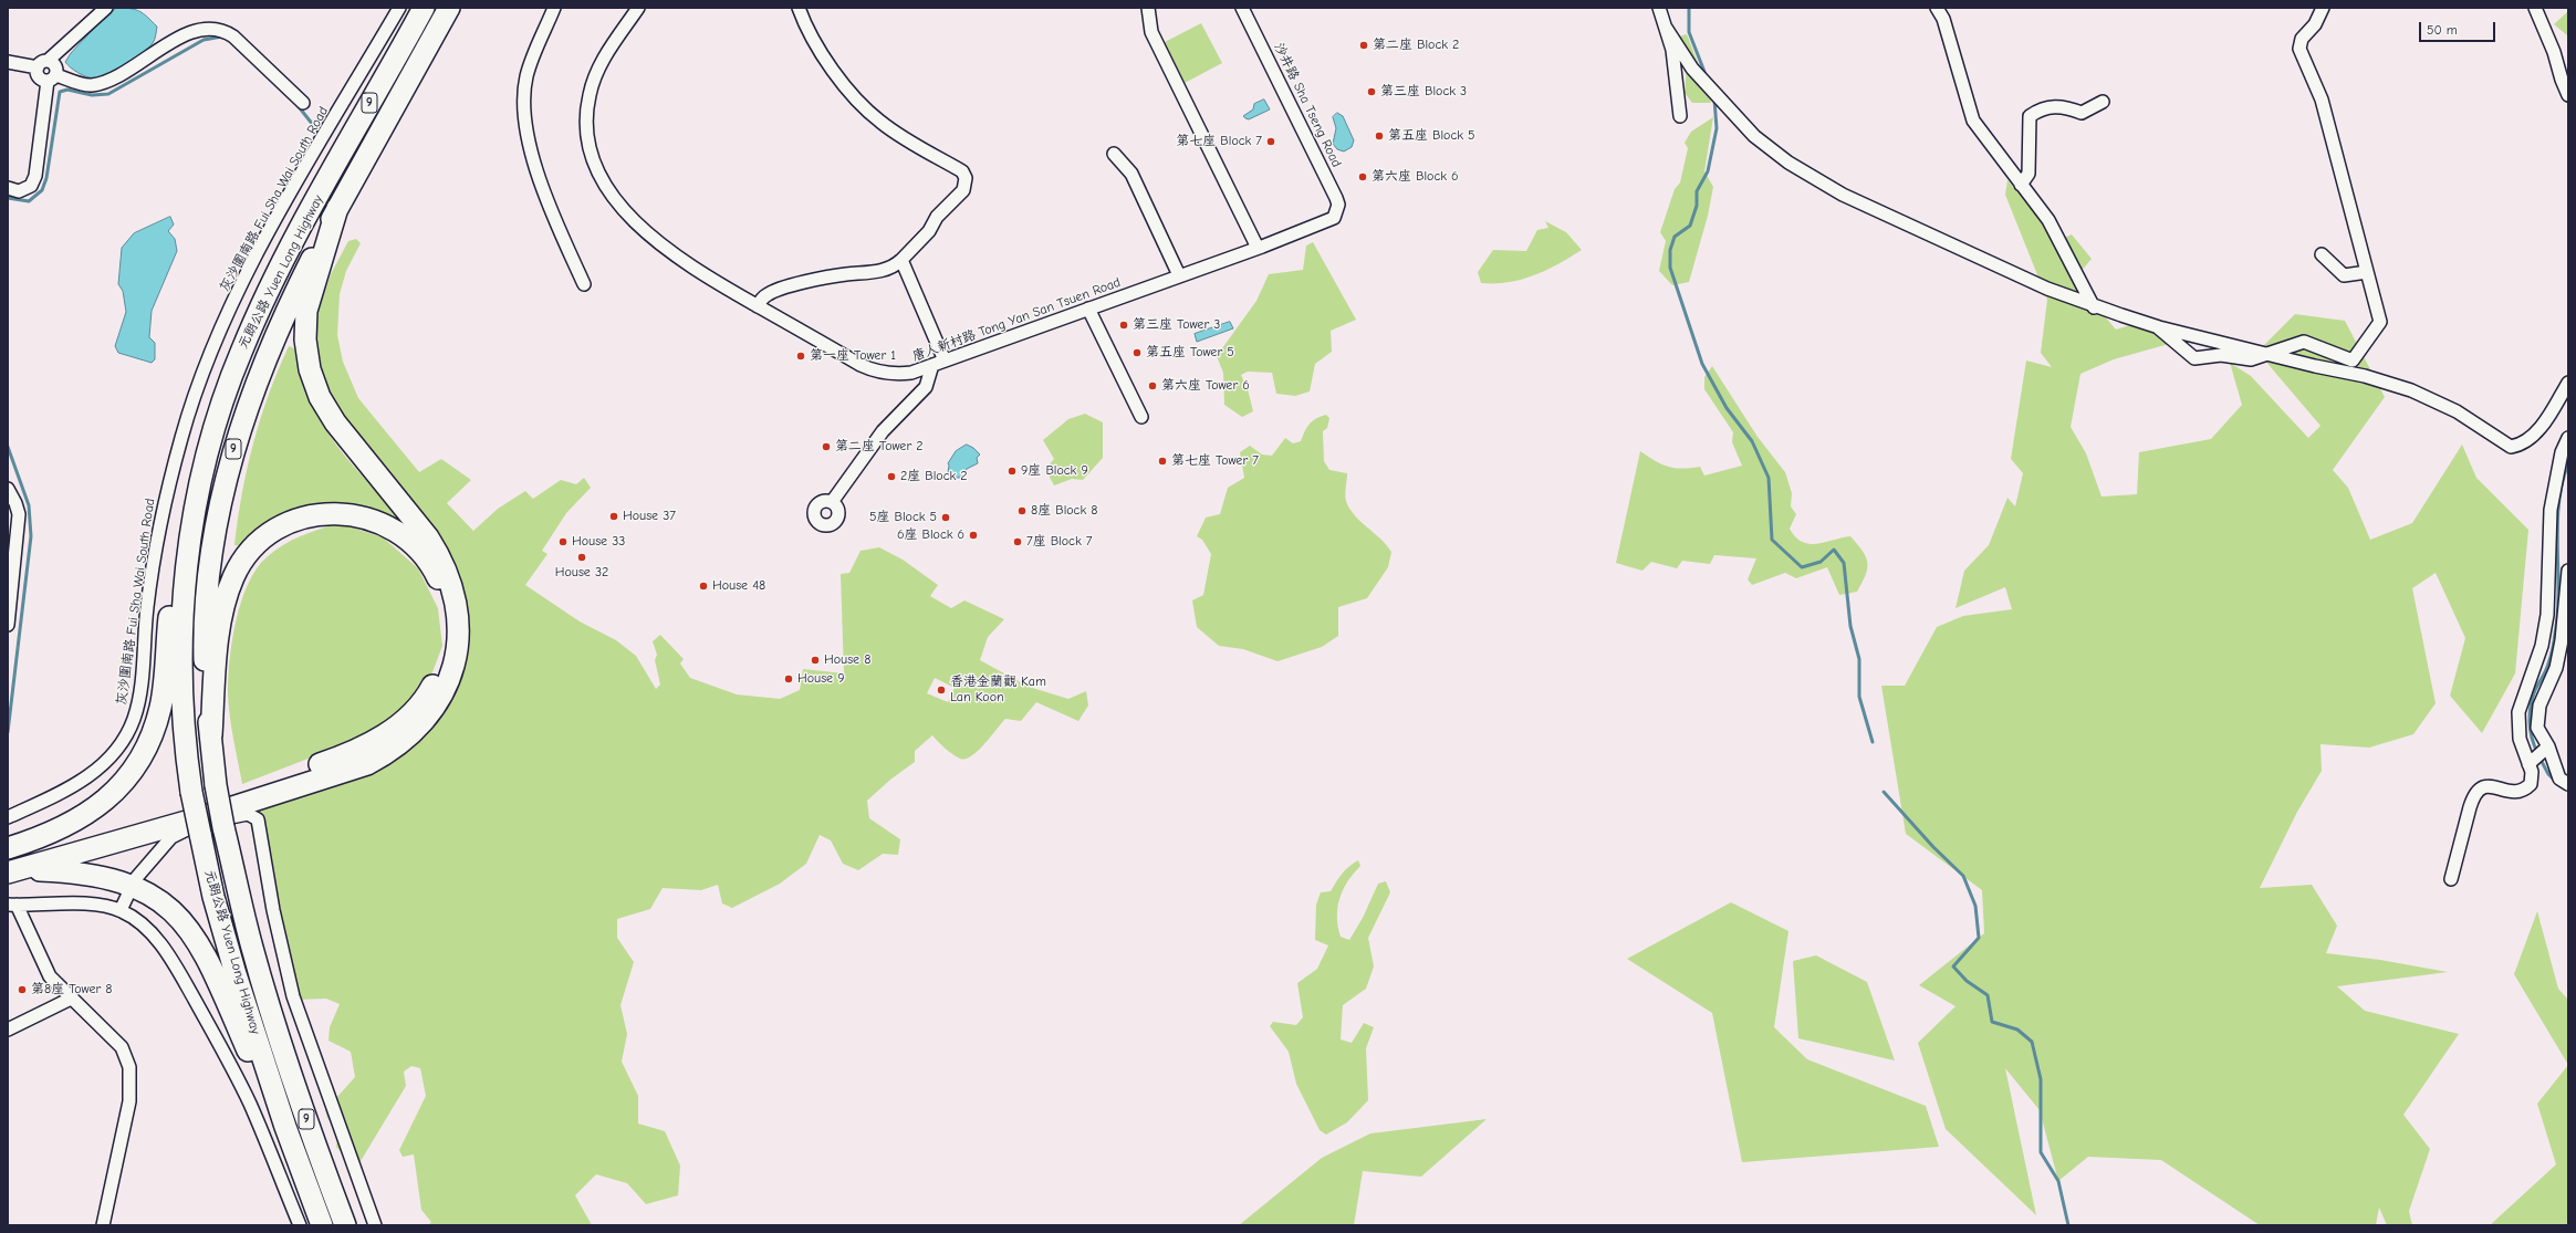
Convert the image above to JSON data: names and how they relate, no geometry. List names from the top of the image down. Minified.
{"streets":{"highway":["9","元朗公路 Yuen Long Highway"],"street":["沙井路 Sha Tseng Road","灰沙圍南路 Fui Sha Wai South Road","唐人新村路 Tong Yan San Tsuen Road"]},"crossings":[["沙井路 Sha Tseng Road","唐人新村路 Tong Yan San Tsuen Road"]],"places":["第二座 Block 2","第三座 Block 3","第五座 Block 5","第七座 Block 7","第六座 Block 6","第三座 Tower 3","第五座 Tower 5","第一座 Tower 1","第六座 Tower 6","第二座 Tower 2","第七座 Tower 7","9座 Block 9","2座 Block 2","8座 Block 8","House 37","5座 Block 5","6座 Block 6","House 33","7座 Block 7","House 32","House 48","House 8","House 9","香港金蘭觀 Kam Lan Koon","第8座 Tower 8"],"scale_bar":"50 m"}
